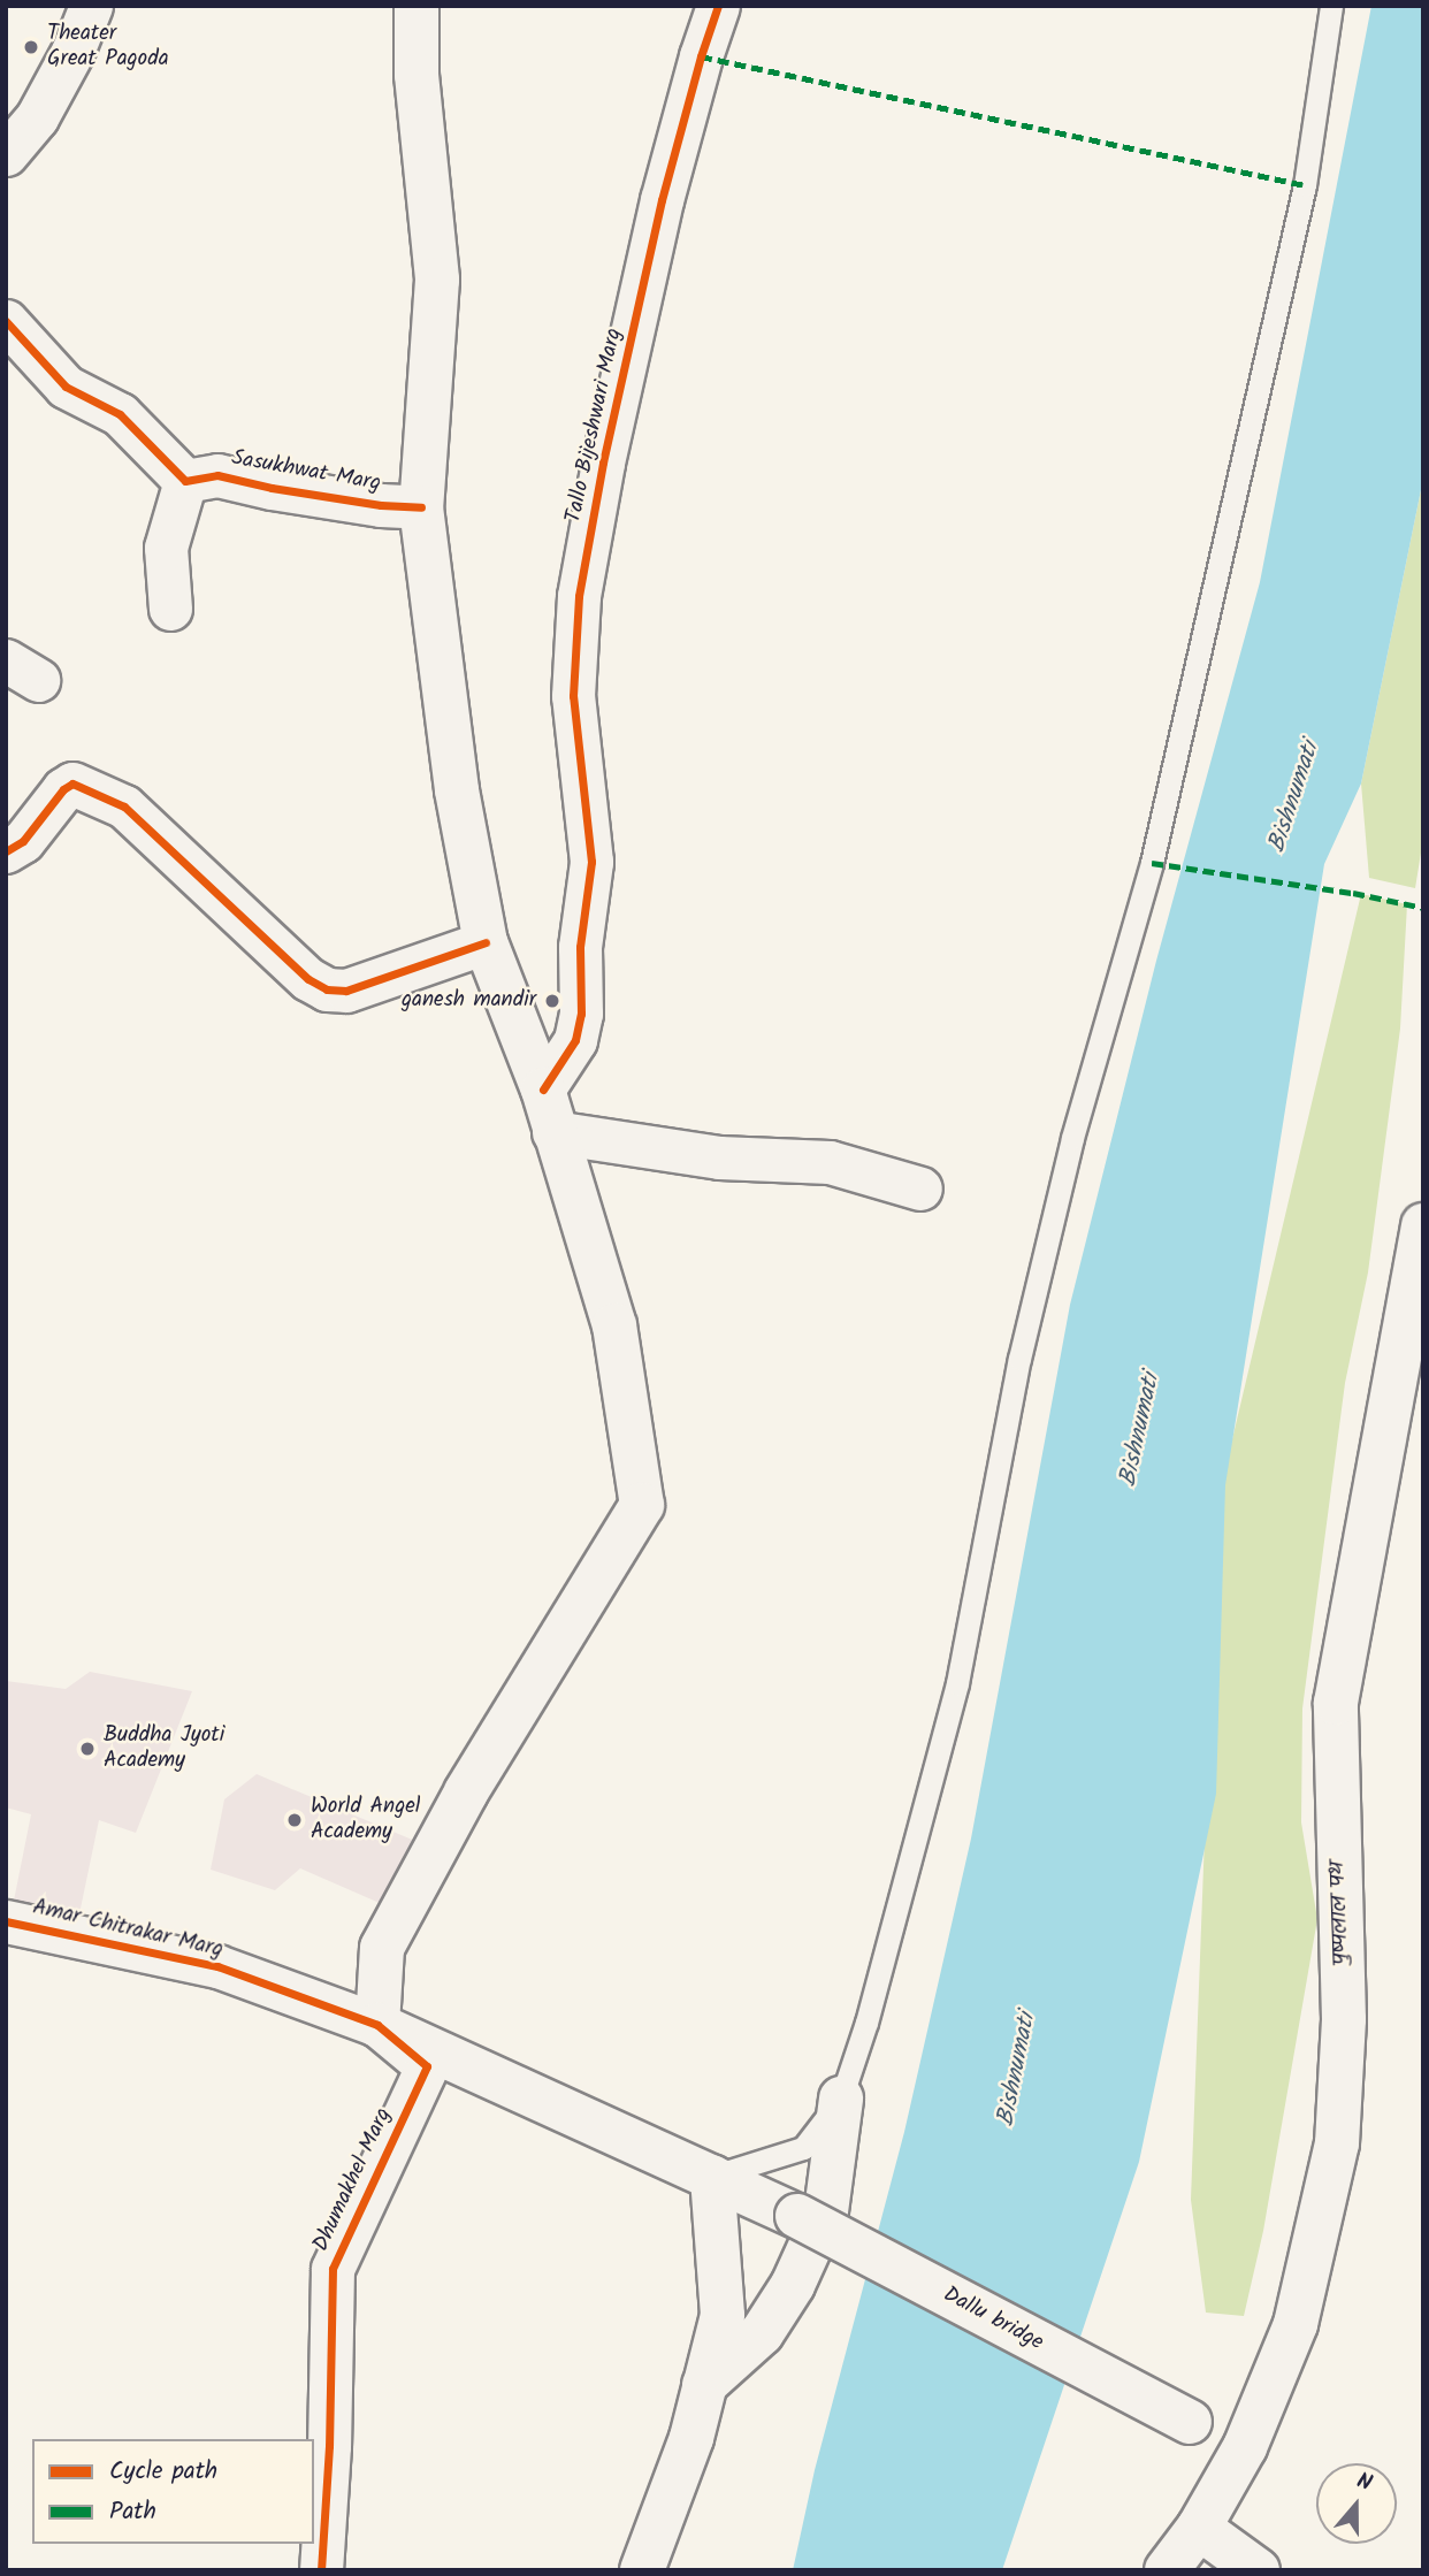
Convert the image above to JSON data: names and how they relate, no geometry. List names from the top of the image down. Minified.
{"streets":{"main road":["पुष्पलाल पथ","Dallu bridge"],"street":["Tallo Bijeshwari Marg","Sasukhwat Marg","Amar Chitrakar Marg","Dhumakhel Marg"]},"crossings":[["पुष्पलाल पथ","Dallu bridge"],["Amar Chitrakar Marg","Dhumakhel Marg"],["Amar Chitrakar Marg","Dallu bridge"],["Dhumakhel Marg","Dallu bridge"]],"water":["Bishnumati"],"places":["Theater Great Pagoda","ganesh mandir","Buddha Jyoti Academy","World Angel Academy"],"legend":["Cycle path","Path"],"north":"top"}
